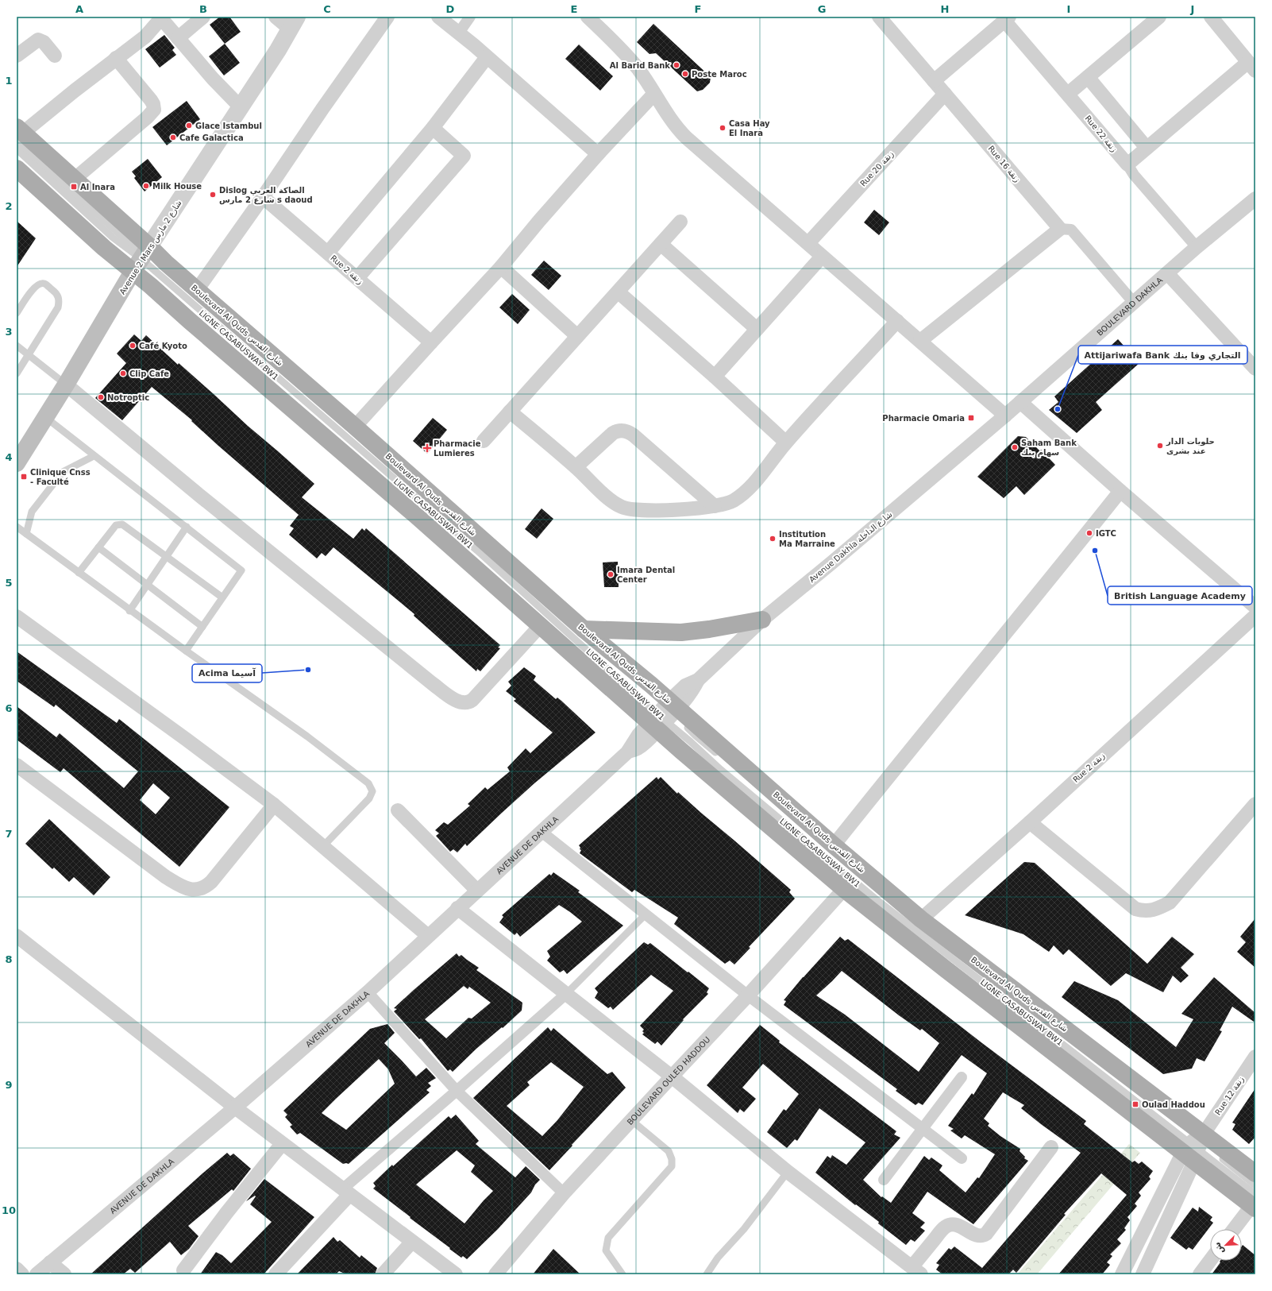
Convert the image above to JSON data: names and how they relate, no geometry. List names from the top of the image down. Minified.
{"streets":{"main road":["Avenue 2 Mars شارع 2 مارس","Boulevard Al Quds شارع القدس"],"street":["Rue 22 زنقة","Rue 16 زنقة","Rue 20 زنقة","Rue 2 زنقة","BOULEVARD DAKHLA","Avenue Dakhla شارع الداخلة","AVENUE DE DAKHLA","BOULEVARD OULED HADDOU","Rue 12 زنقة"],"lane":["LIGNE CASABUSWAY BW1"]},"crossings":[["Rue 22 زنقة","BOULEVARD DAKHLA"],["Rue 16 زنقة","Rue 20 زنقة"],["Avenue 2 Mars شارع 2 مارس","Boulevard Al Quds شارع القدس"],["Avenue 2 Mars شارع 2 مارس","LIGNE CASABUSWAY BW1"],["Rue 2 زنقة","Boulevard Al Quds شارع القدس"],["BOULEVARD DAKHLA","Avenue Dakhla شارع الداخلة"],["Boulevard Al Quds شارع القدس","LIGNE CASABUSWAY BW1"],["Boulevard Al Quds شارع القدس","Avenue Dakhla شارع الداخلة"],["Boulevard Al Quds شارع القدس","AVENUE DE DAKHLA"],["Boulevard Al Quds شارع القدس","BOULEVARD OULED HADDOU"],["Boulevard Al Quds شارع القدس","Rue 12 زنقة"],["LIGNE CASABUSWAY BW1","Avenue Dakhla شارع الداخلة"],["LIGNE CASABUSWAY BW1","AVENUE DE DAKHLA"],["LIGNE CASABUSWAY BW1","Rue 12 زنقة"],["Avenue Dakhla شارع الداخلة","AVENUE DE DAKHLA"]],"places":{"other":["Al Barid Bank","Poste Maroc","Glace Istambul","Casa Hay El Inara","Cafe Galactica","Milk House","Dislog الصاكة العربي شارع 2 مارس s daoud","Café Kyoto","Clip Cafe","Notroptic","Attijariwafa Bank التجاري وفا بنك","حلويات الدار عند بشرى","Saham Bank سهام بنك","IGTC","Institution Ma Marraine","British Language Academy","Imara Dental Center","Acima آسيما"],"transit":["Al Inara","Pharmacie Omaria","Clinique Cnss - Faculté","Oulad Haddou"],"health":["Pharmacie Lumieres"]},"north":"bottom left","grid":{"columns":["A","B","C","D","E","F","G","H","I","J"],"rows":["1","2","3","4","5","6","7","8","9","10"]}}
